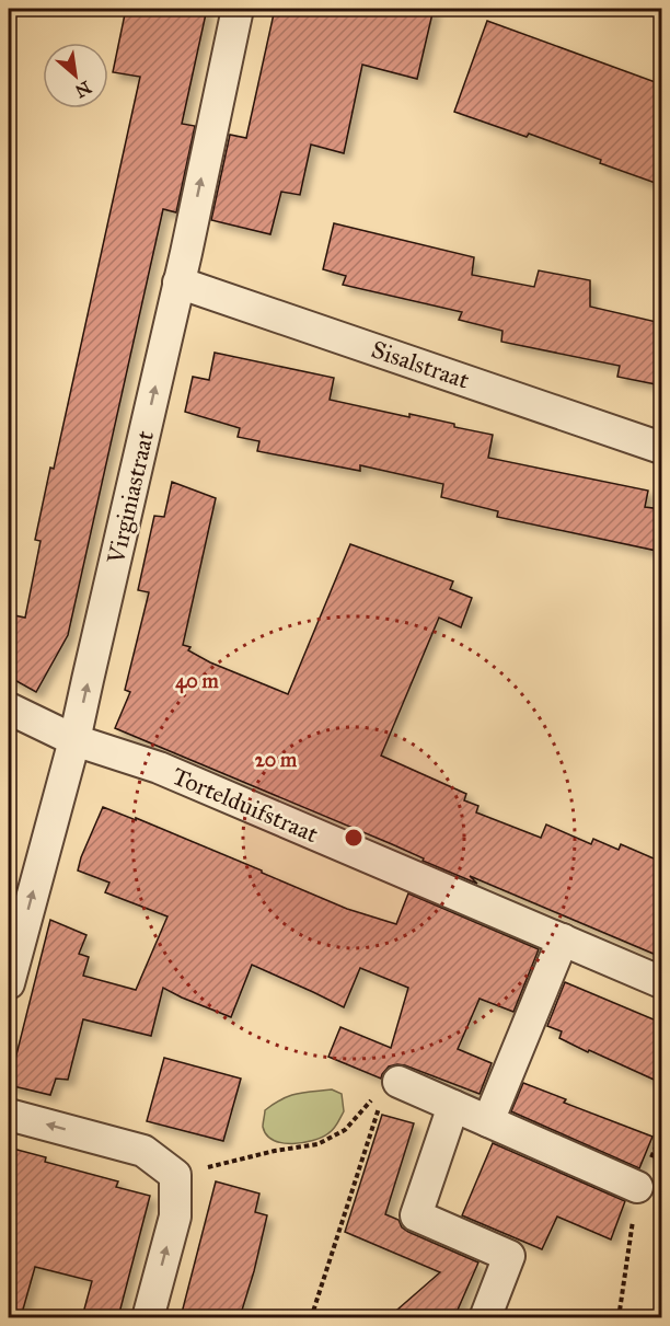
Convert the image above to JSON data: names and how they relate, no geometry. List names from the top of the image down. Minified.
{"streets":{"street":["Sisalstraat","Virginiastraat","Tortelduifstraat"]},"crossings":[["Sisalstraat","Virginiastraat"],["Virginiastraat","Tortelduifstraat"]],"one_way":["Virginiastraat"],"north":"bottom right","rings":["40 m","20 m"]}
